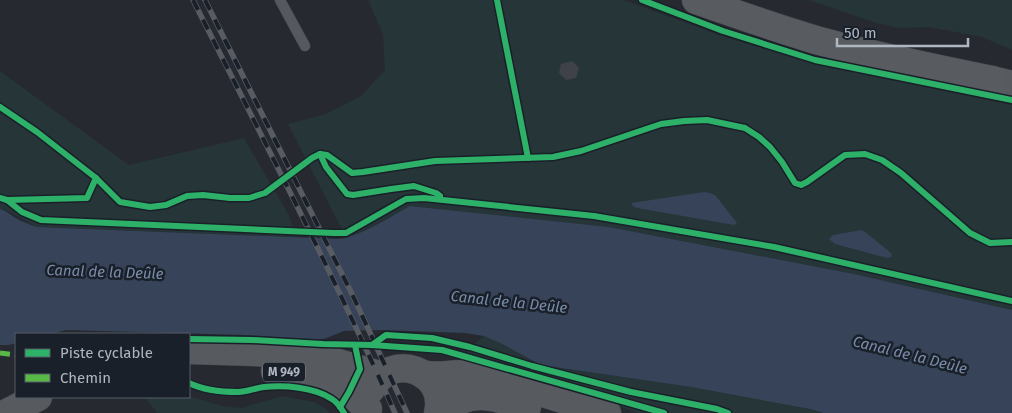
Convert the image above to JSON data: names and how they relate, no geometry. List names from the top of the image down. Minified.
{"streets":{"main road":["M 949"]},"water":["Canal de la Deûle"],"legend":["Piste cyclable","Chemin"],"scale_bar":"50 m"}
